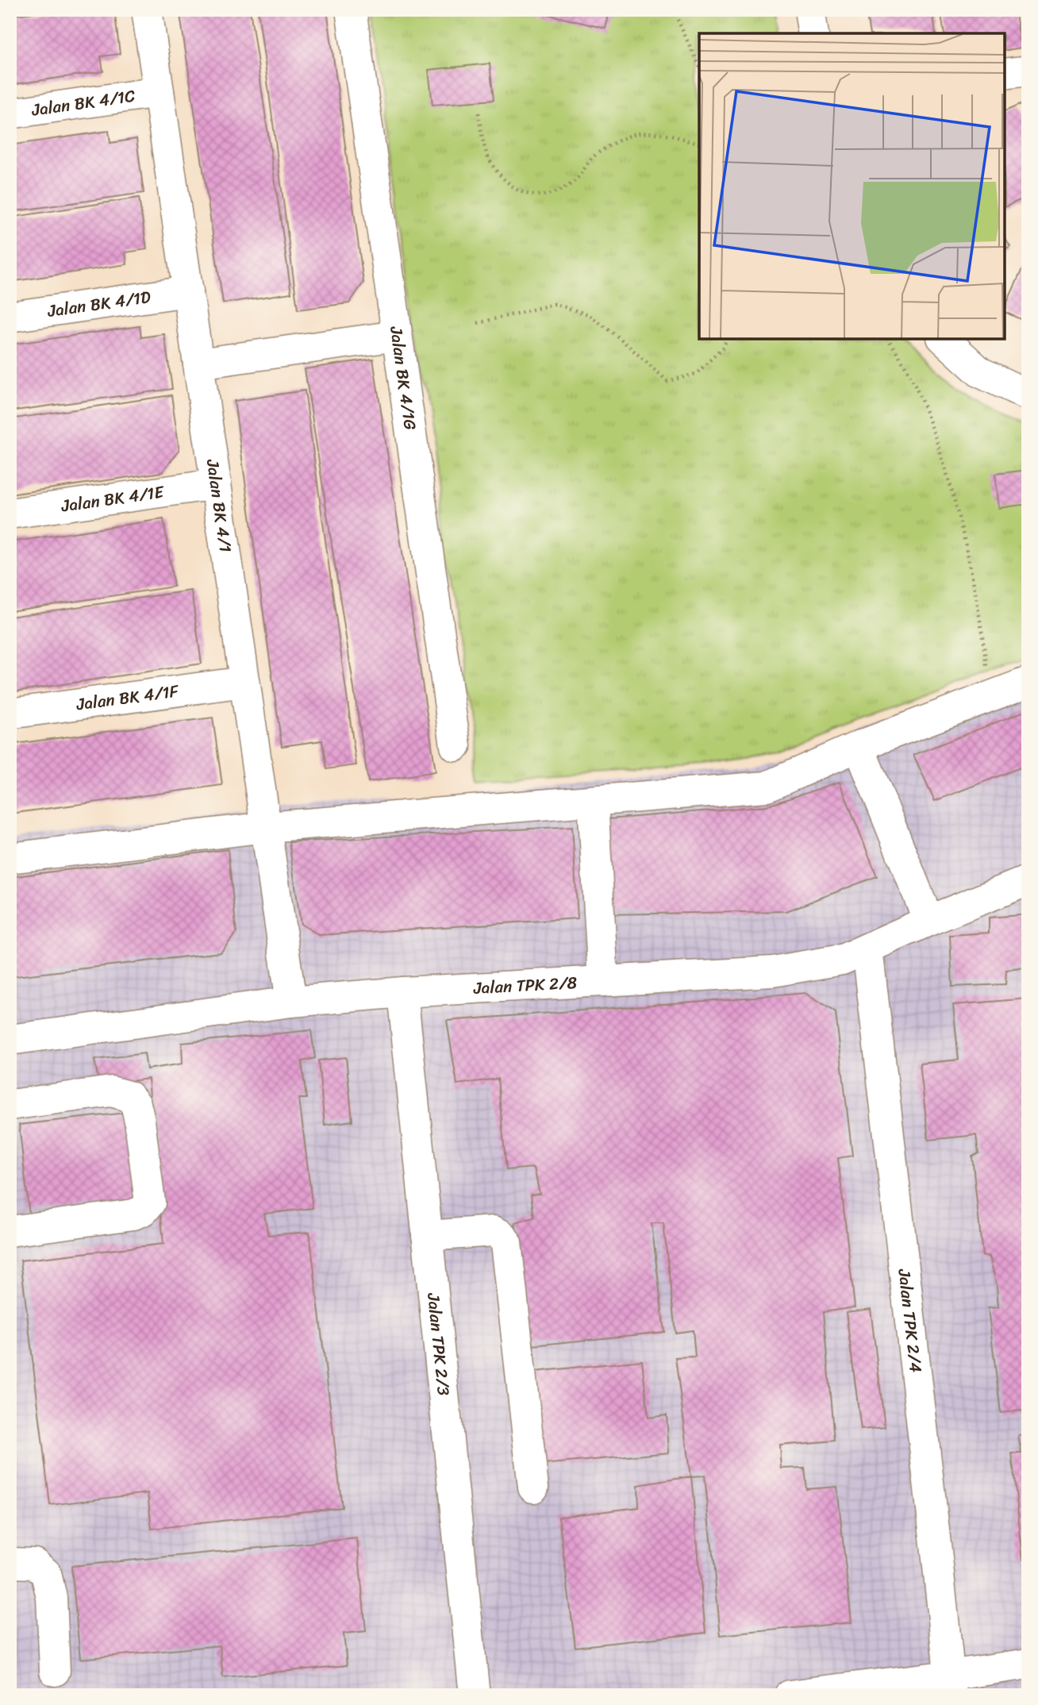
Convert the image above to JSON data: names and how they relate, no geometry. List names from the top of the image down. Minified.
{"streets":{"street":["Jalan BK 4/1C","Jalan BK 4/1D","Jalan BK 4/1G","Jalan BK 4/1E","Jalan BK 4/1","Jalan BK 4/1F","Jalan TPK 2/8","Jalan TPK 2/4","Jalan TPK 2/3"]},"crossings":[["Jalan BK 4/1C","Jalan BK 4/1"],["Jalan BK 4/1D","Jalan BK 4/1"],["Jalan BK 4/1E","Jalan BK 4/1"],["Jalan BK 4/1","Jalan BK 4/1F"],["Jalan BK 4/1","Jalan TPK 2/8"],["Jalan TPK 2/8","Jalan TPK 2/4"],["Jalan TPK 2/8","Jalan TPK 2/3"]]}
